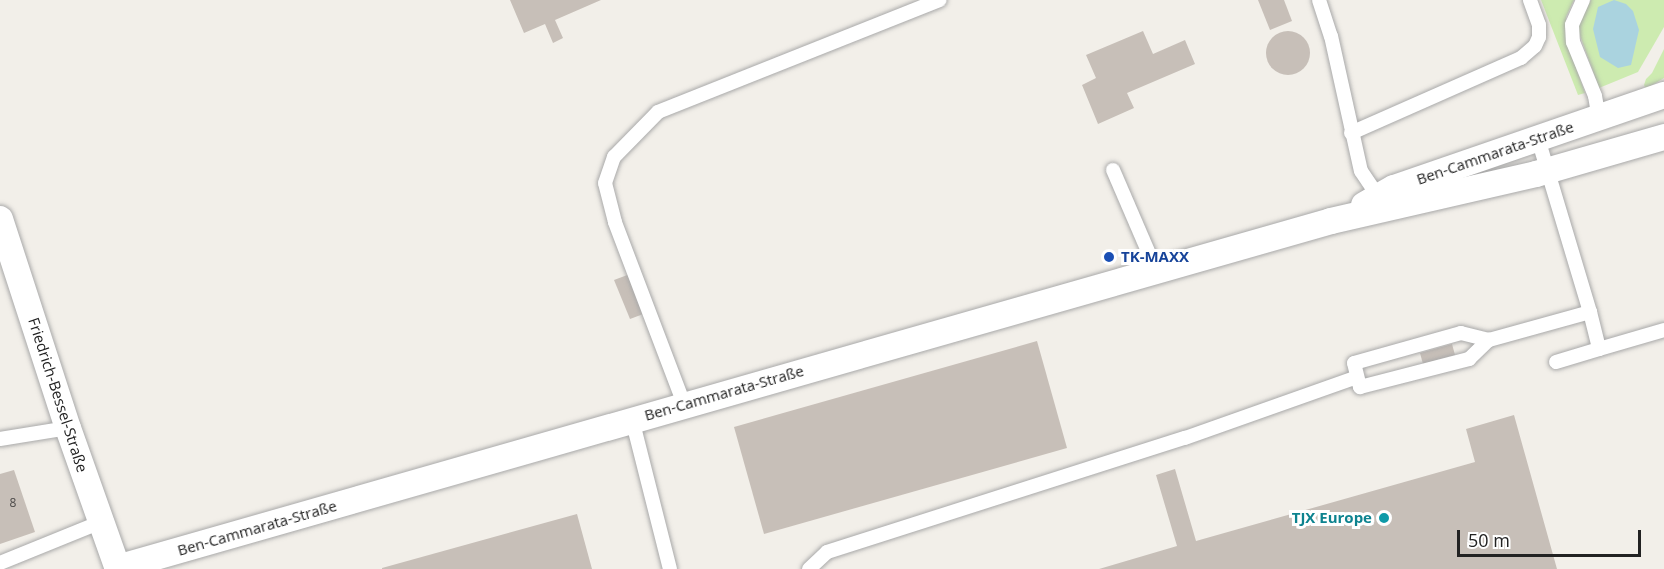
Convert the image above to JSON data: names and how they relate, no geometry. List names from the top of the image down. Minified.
{"streets":{"street":["Ben-Cammarata-Straße","Friedrich-Bessel-Straße"]},"crossings":[["Ben-Cammarata-Straße","Friedrich-Bessel-Straße"]],"places":["TK-MAXX","TJX Europe"],"house_numbers":["8"],"scale_bar":"50 m"}
